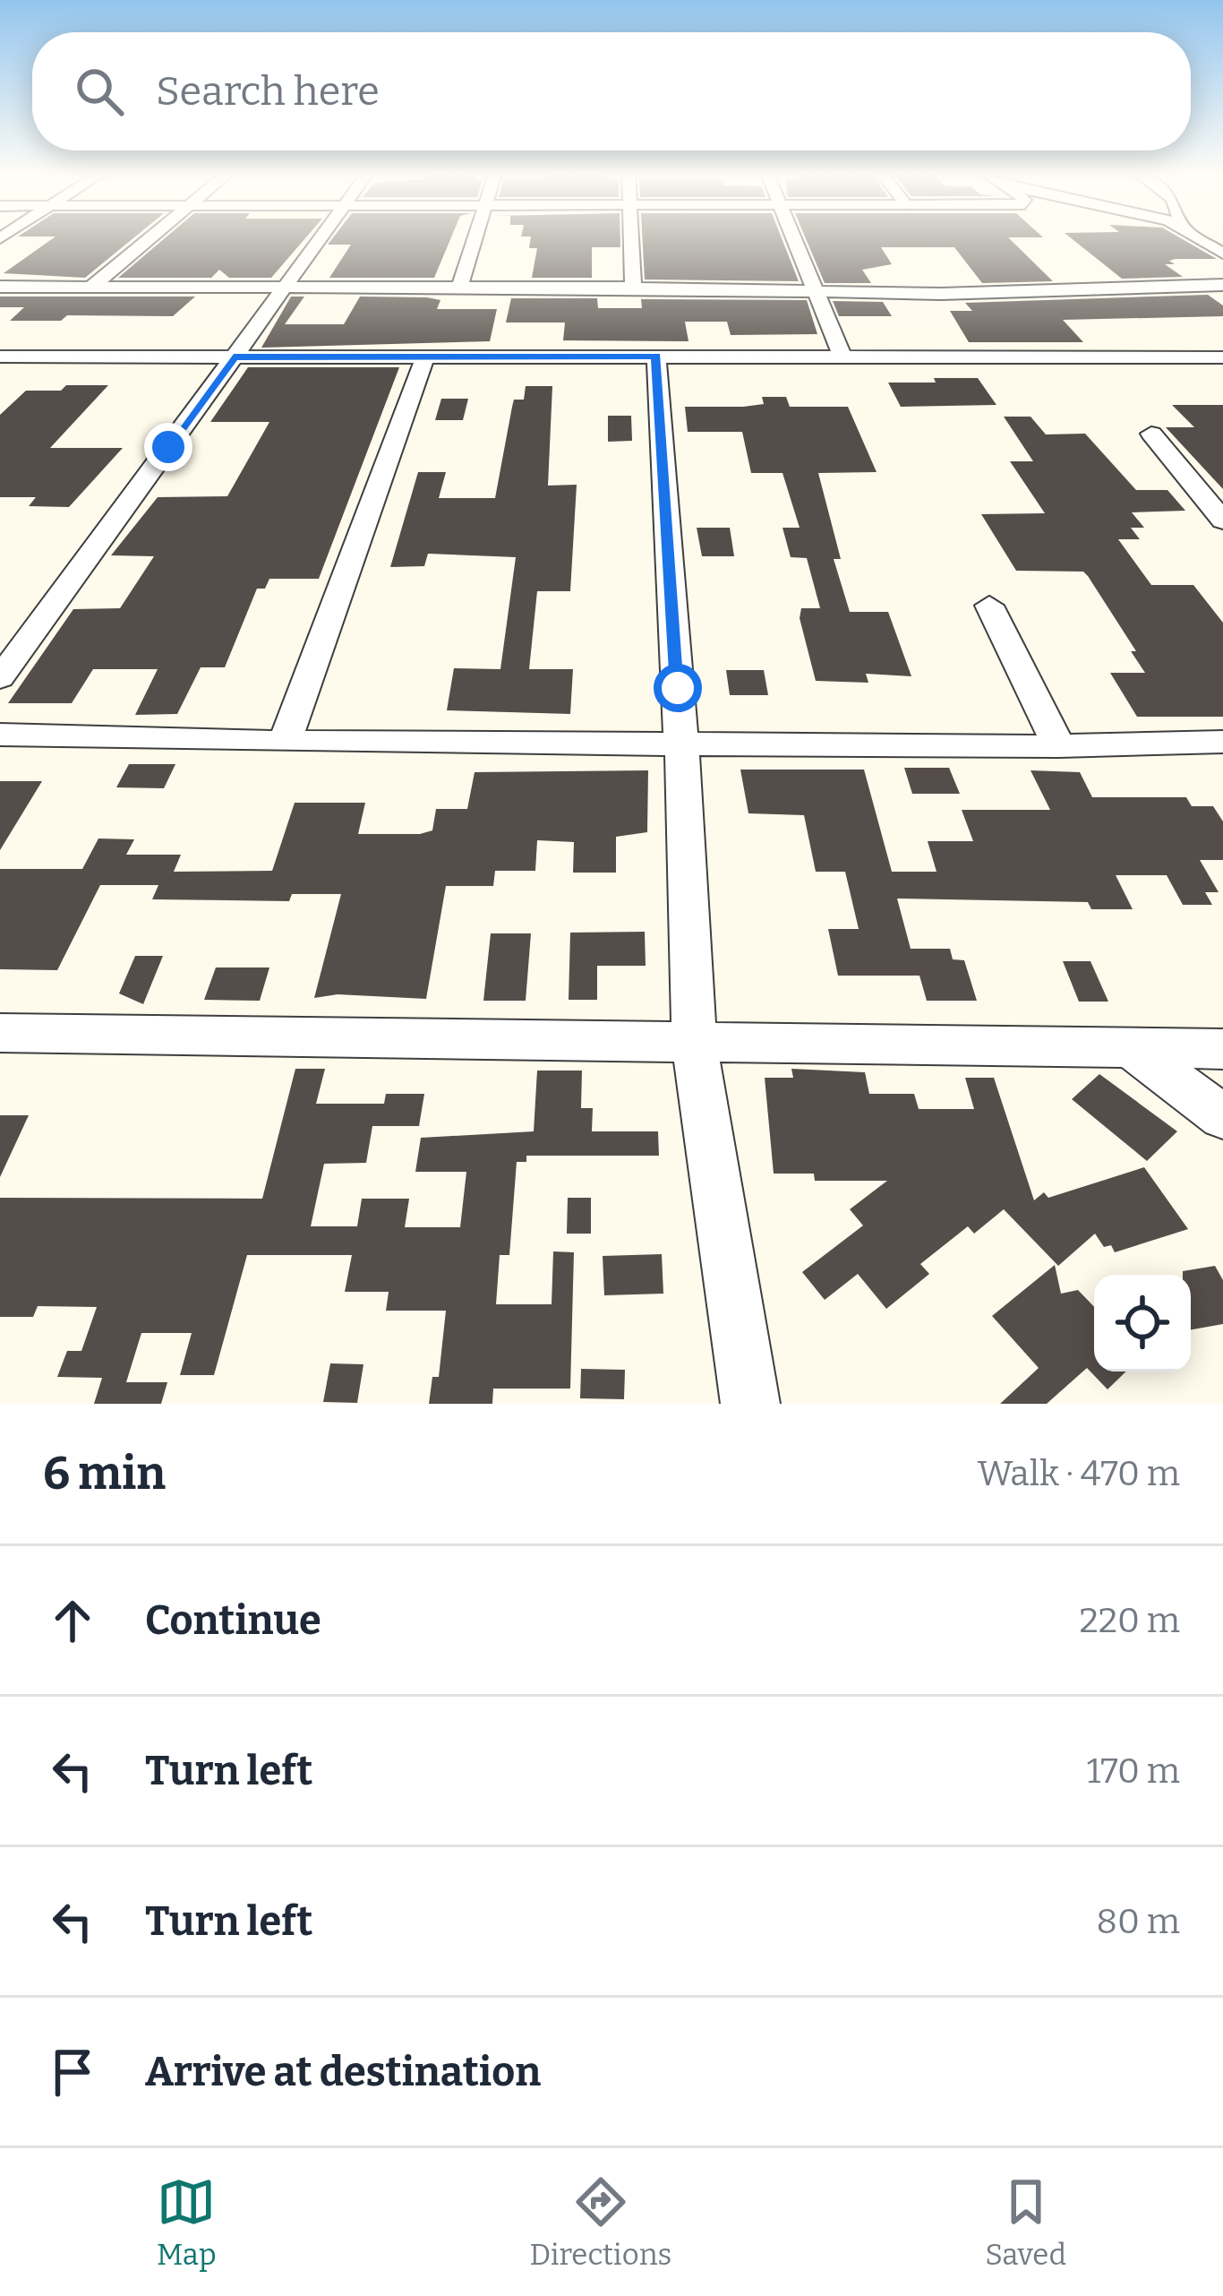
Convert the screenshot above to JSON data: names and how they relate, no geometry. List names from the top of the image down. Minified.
{"page":{"search":"Search here","heading":["6 min","Walk · 470 m"],"list":[["Continue","220 m"],["Turn left","170 m"],["Turn left","80 m"],"Arrive at destination"],"nav":["Map","Directions","Saved"]}}
